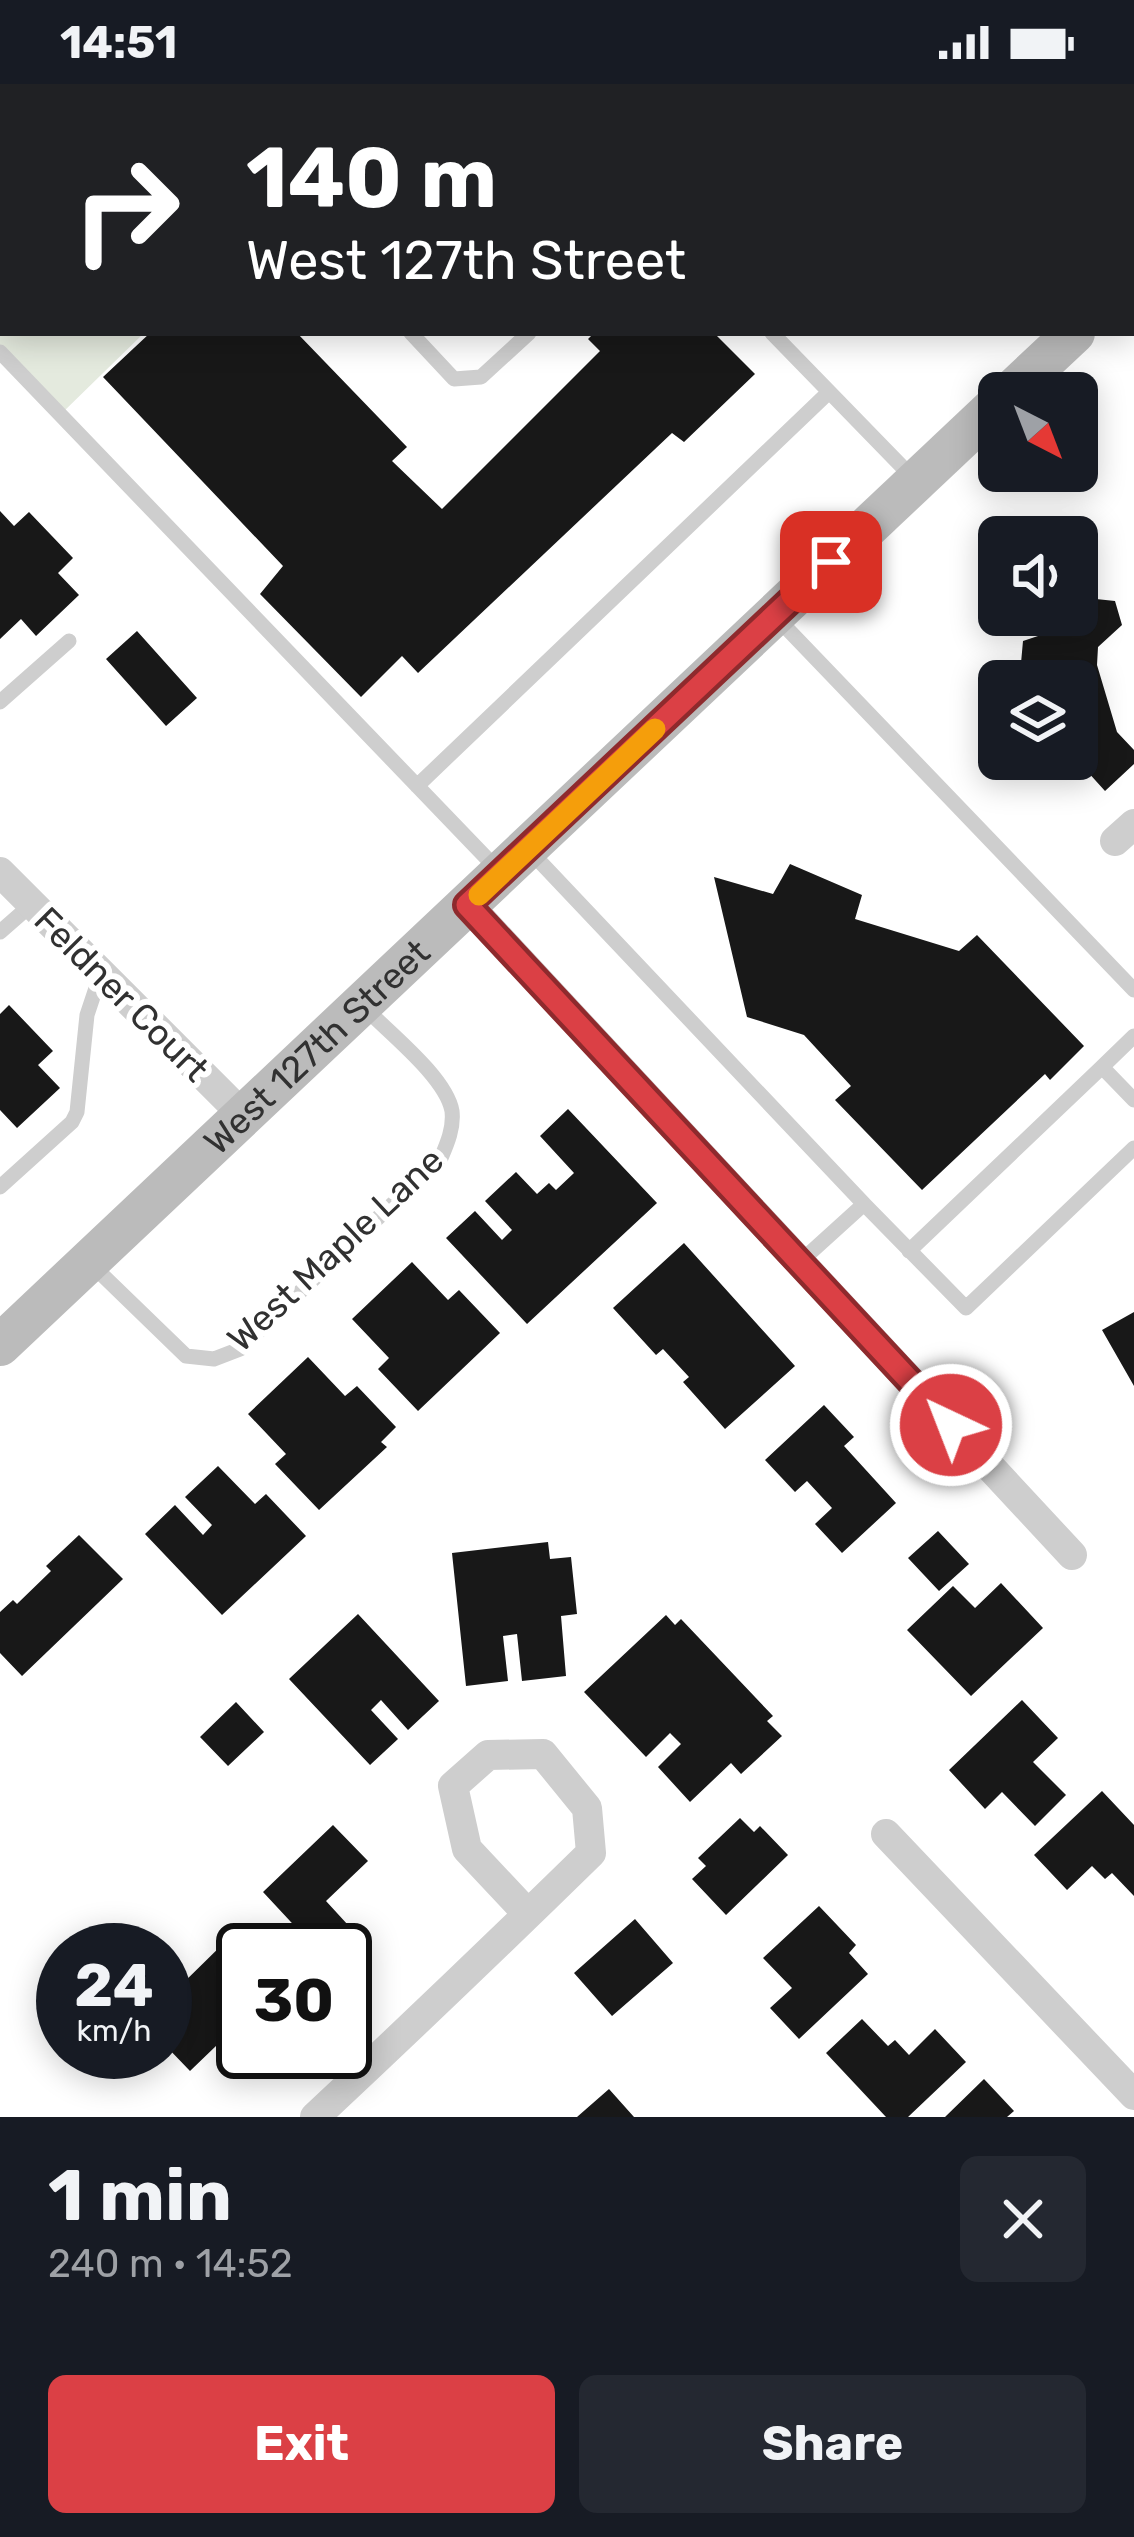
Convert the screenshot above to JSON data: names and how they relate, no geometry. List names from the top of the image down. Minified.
{"streets":{"main road":["West 127th Street"],"street":["Feldner Court"],"lane":["West Maple Lane"]},"crossings":[["Feldner Court","West 127th Street"],["West 127th Street","West Maple Lane"]],"north":"bottom right","page":{"status":"14:51","turn":["140 m","West 127th Street"],"speed":"24 km/h","limit":"30","heading":["1 min","240 m · 14:52"],"buttons":["Exit","Share"]}}
